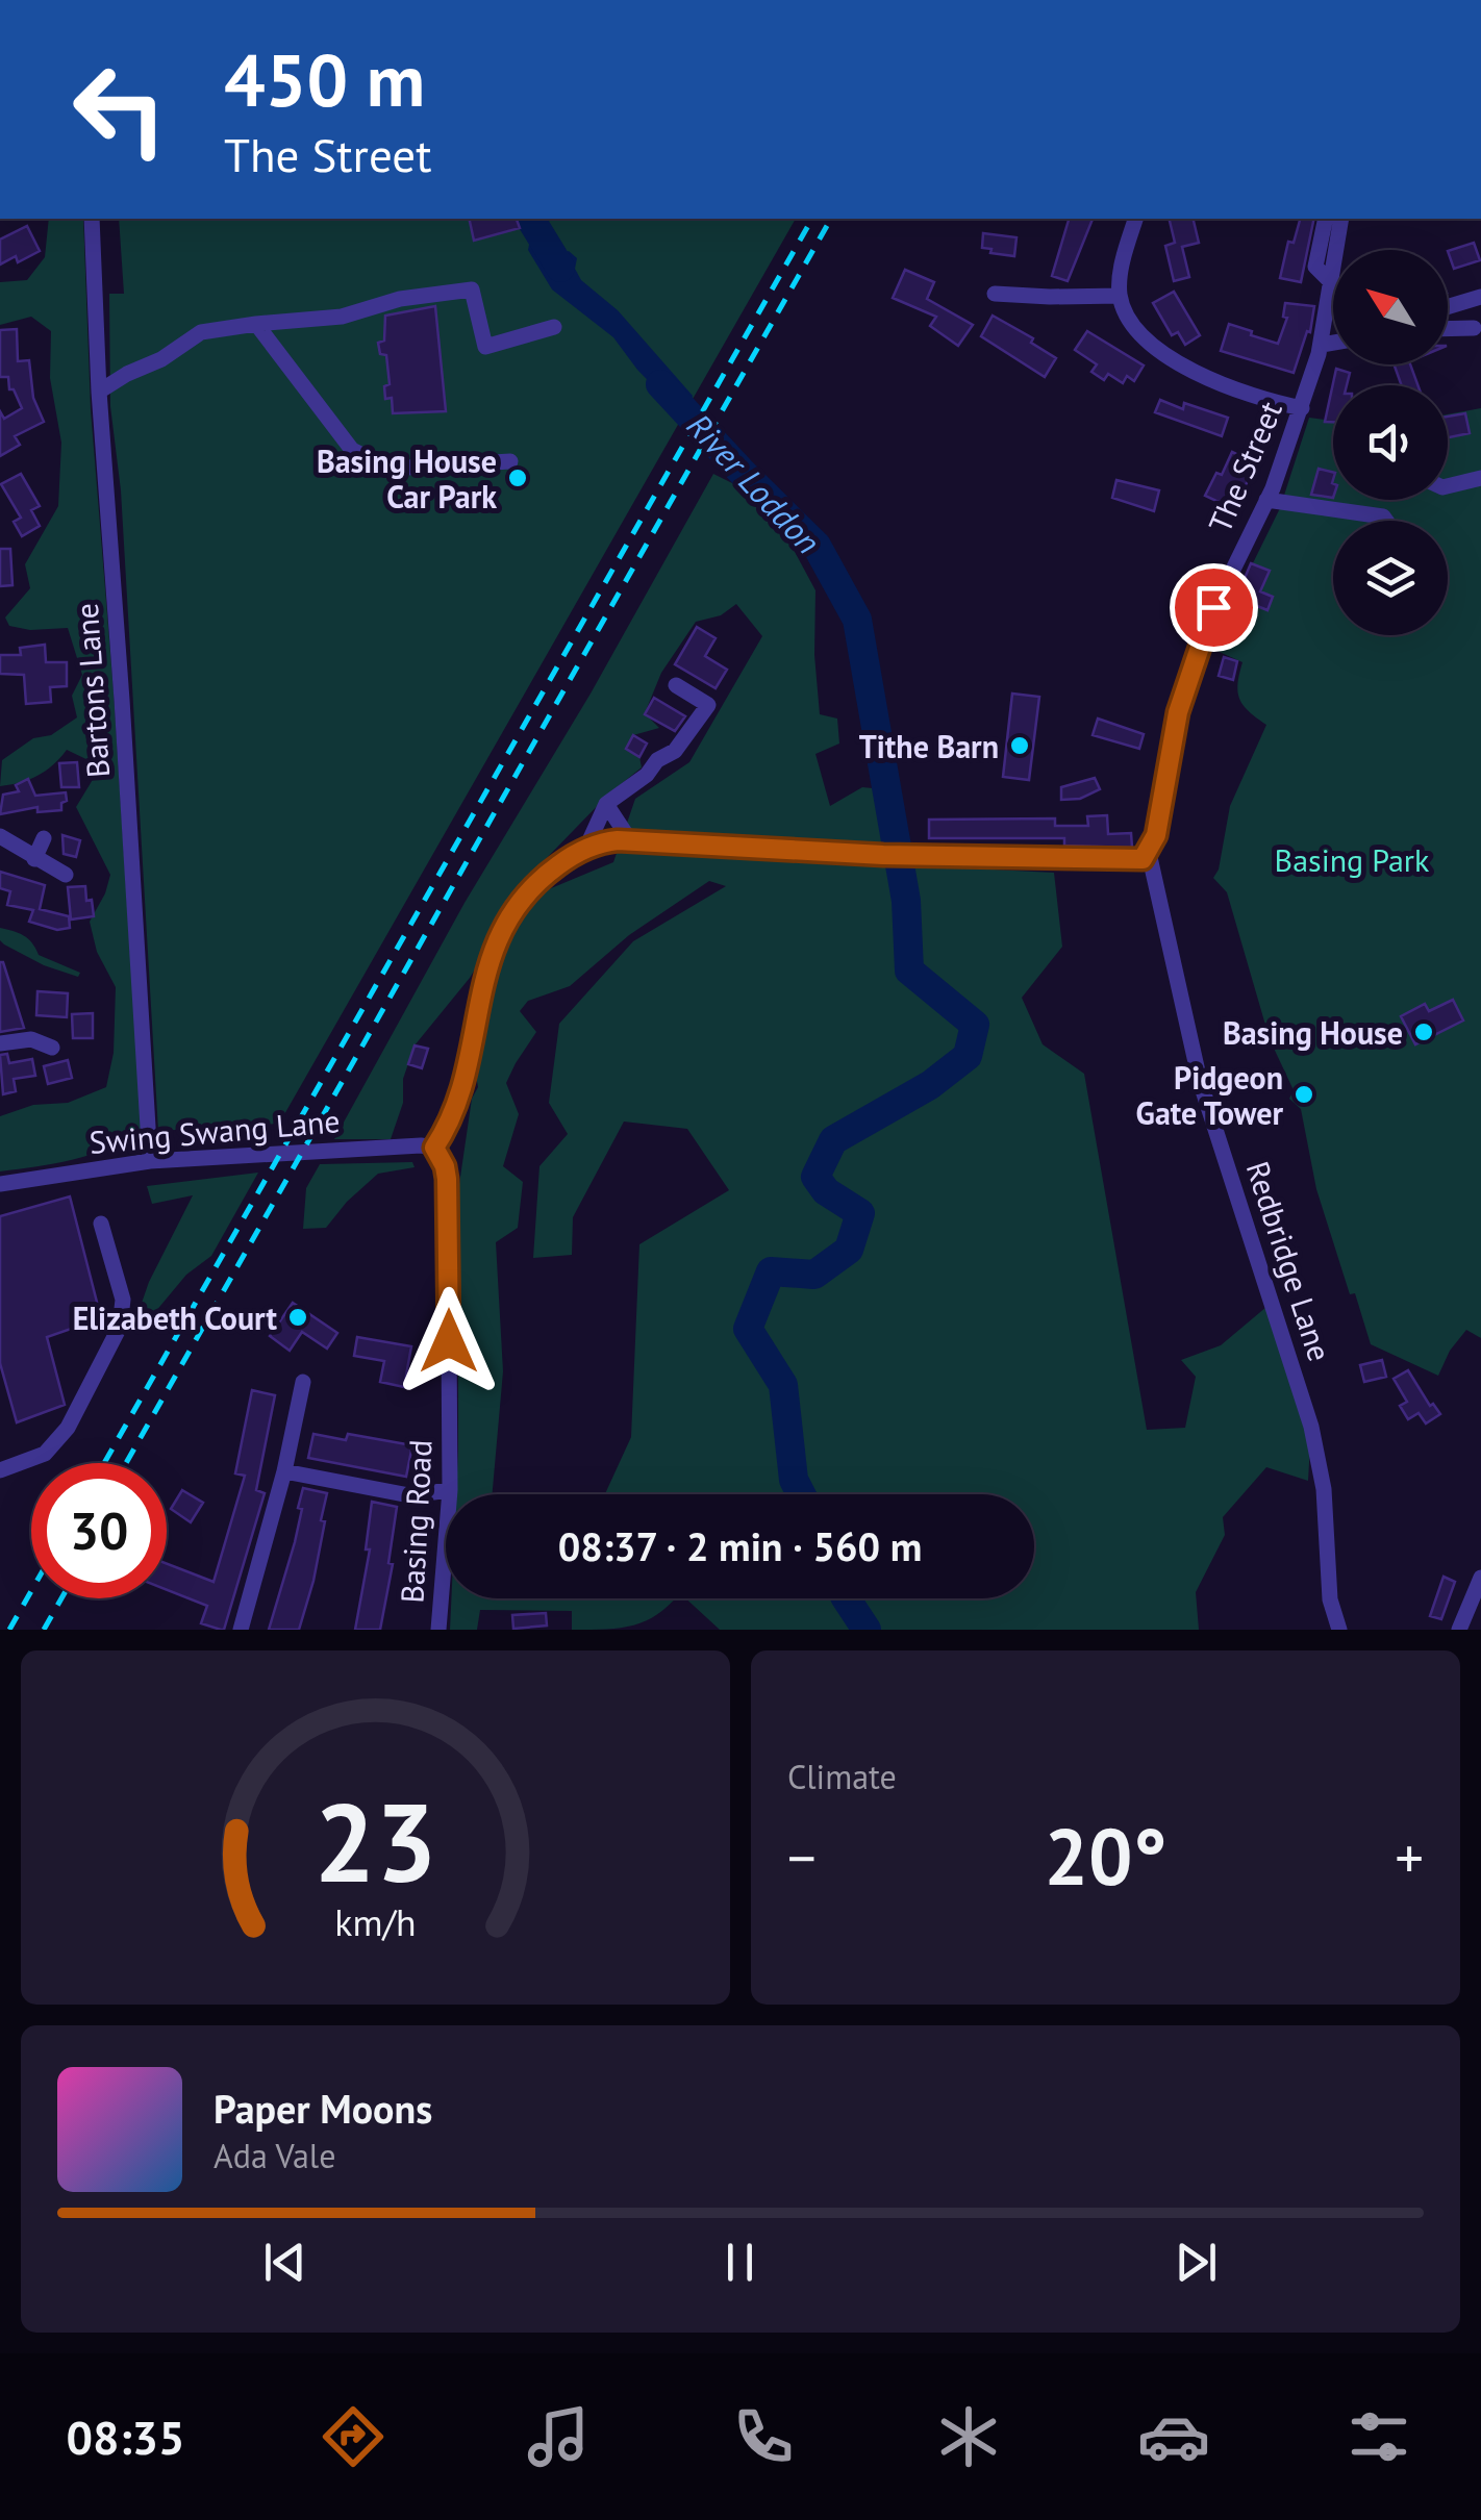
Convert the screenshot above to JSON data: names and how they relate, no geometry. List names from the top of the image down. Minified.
{"streets":{"street":["The Street","Bartons Lane","Swing Swang Lane","Redbridge Lane","Basing Road"]},"crossings":[["The Street","Redbridge Lane"],["Bartons Lane","Swing Swang Lane"],["Swing Swang Lane","Basing Road"]],"water":["River Loddon"],"parks":["Basing Park"],"places":["Basing House Car Park","Tithe Barn","Basing House","Pidgeon Gate Tower","Elizabeth Court"],"north":"top left","page":{"turn":["450 m","The Street"],"limit":"30","trip":"08:37 · 2 min · 560 m","tile":"Climate","heat":["−","20°","+"],"song":["Paper Moons","Ada Vale"],"tabs":"08:35","gauge":["23","km/h"]}}
